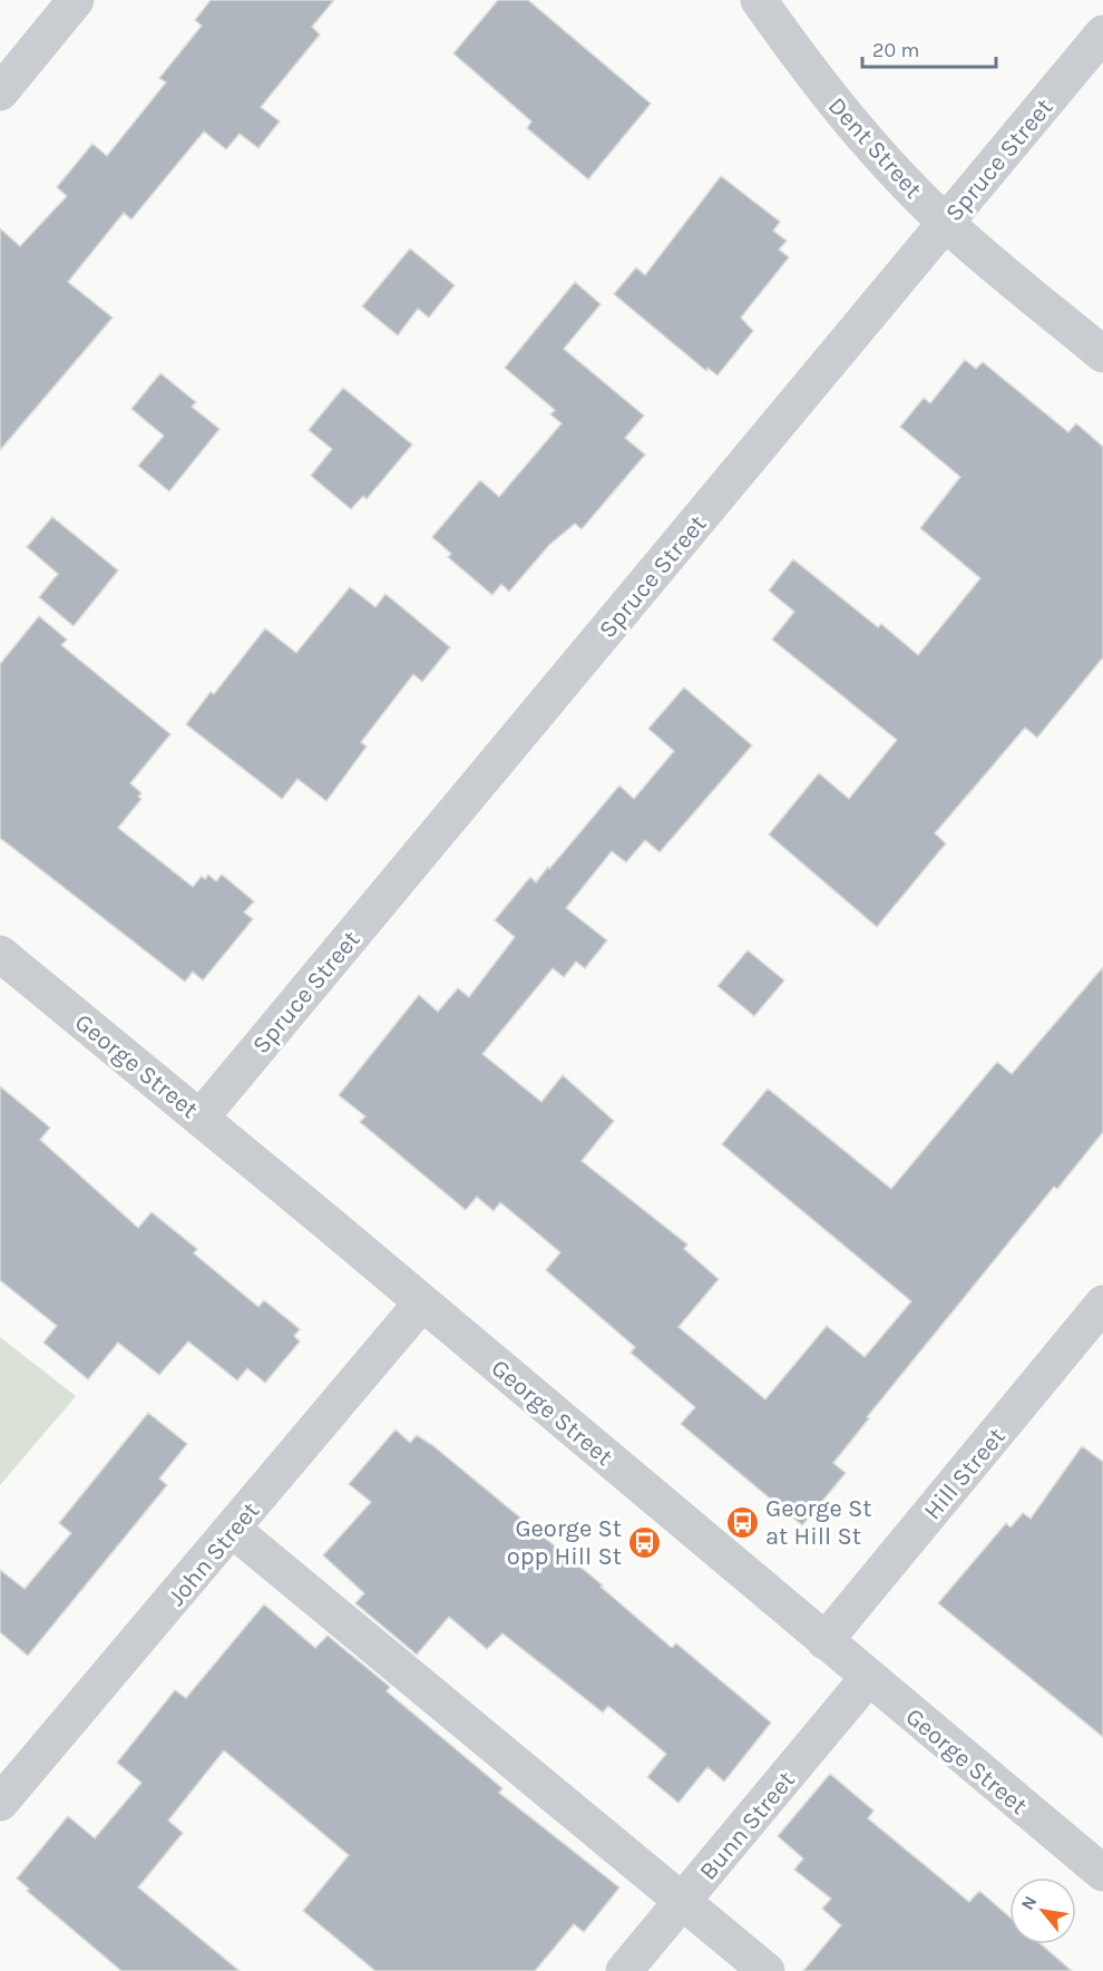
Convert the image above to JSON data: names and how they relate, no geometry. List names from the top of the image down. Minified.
{"streets":{"street":["Dent Street","Spruce Street","George Street","Hill Street","John Street","Bunn Street"]},"crossings":[["Dent Street","Spruce Street"],["Spruce Street","George Street"],["George Street","Hill Street"],["George Street","John Street"],["George Street","Bunn Street"]],"places":{"bus stop":["George St at Hill St","George St opp Hill St"]},"scale_bar":"20 m","north":"top left"}
